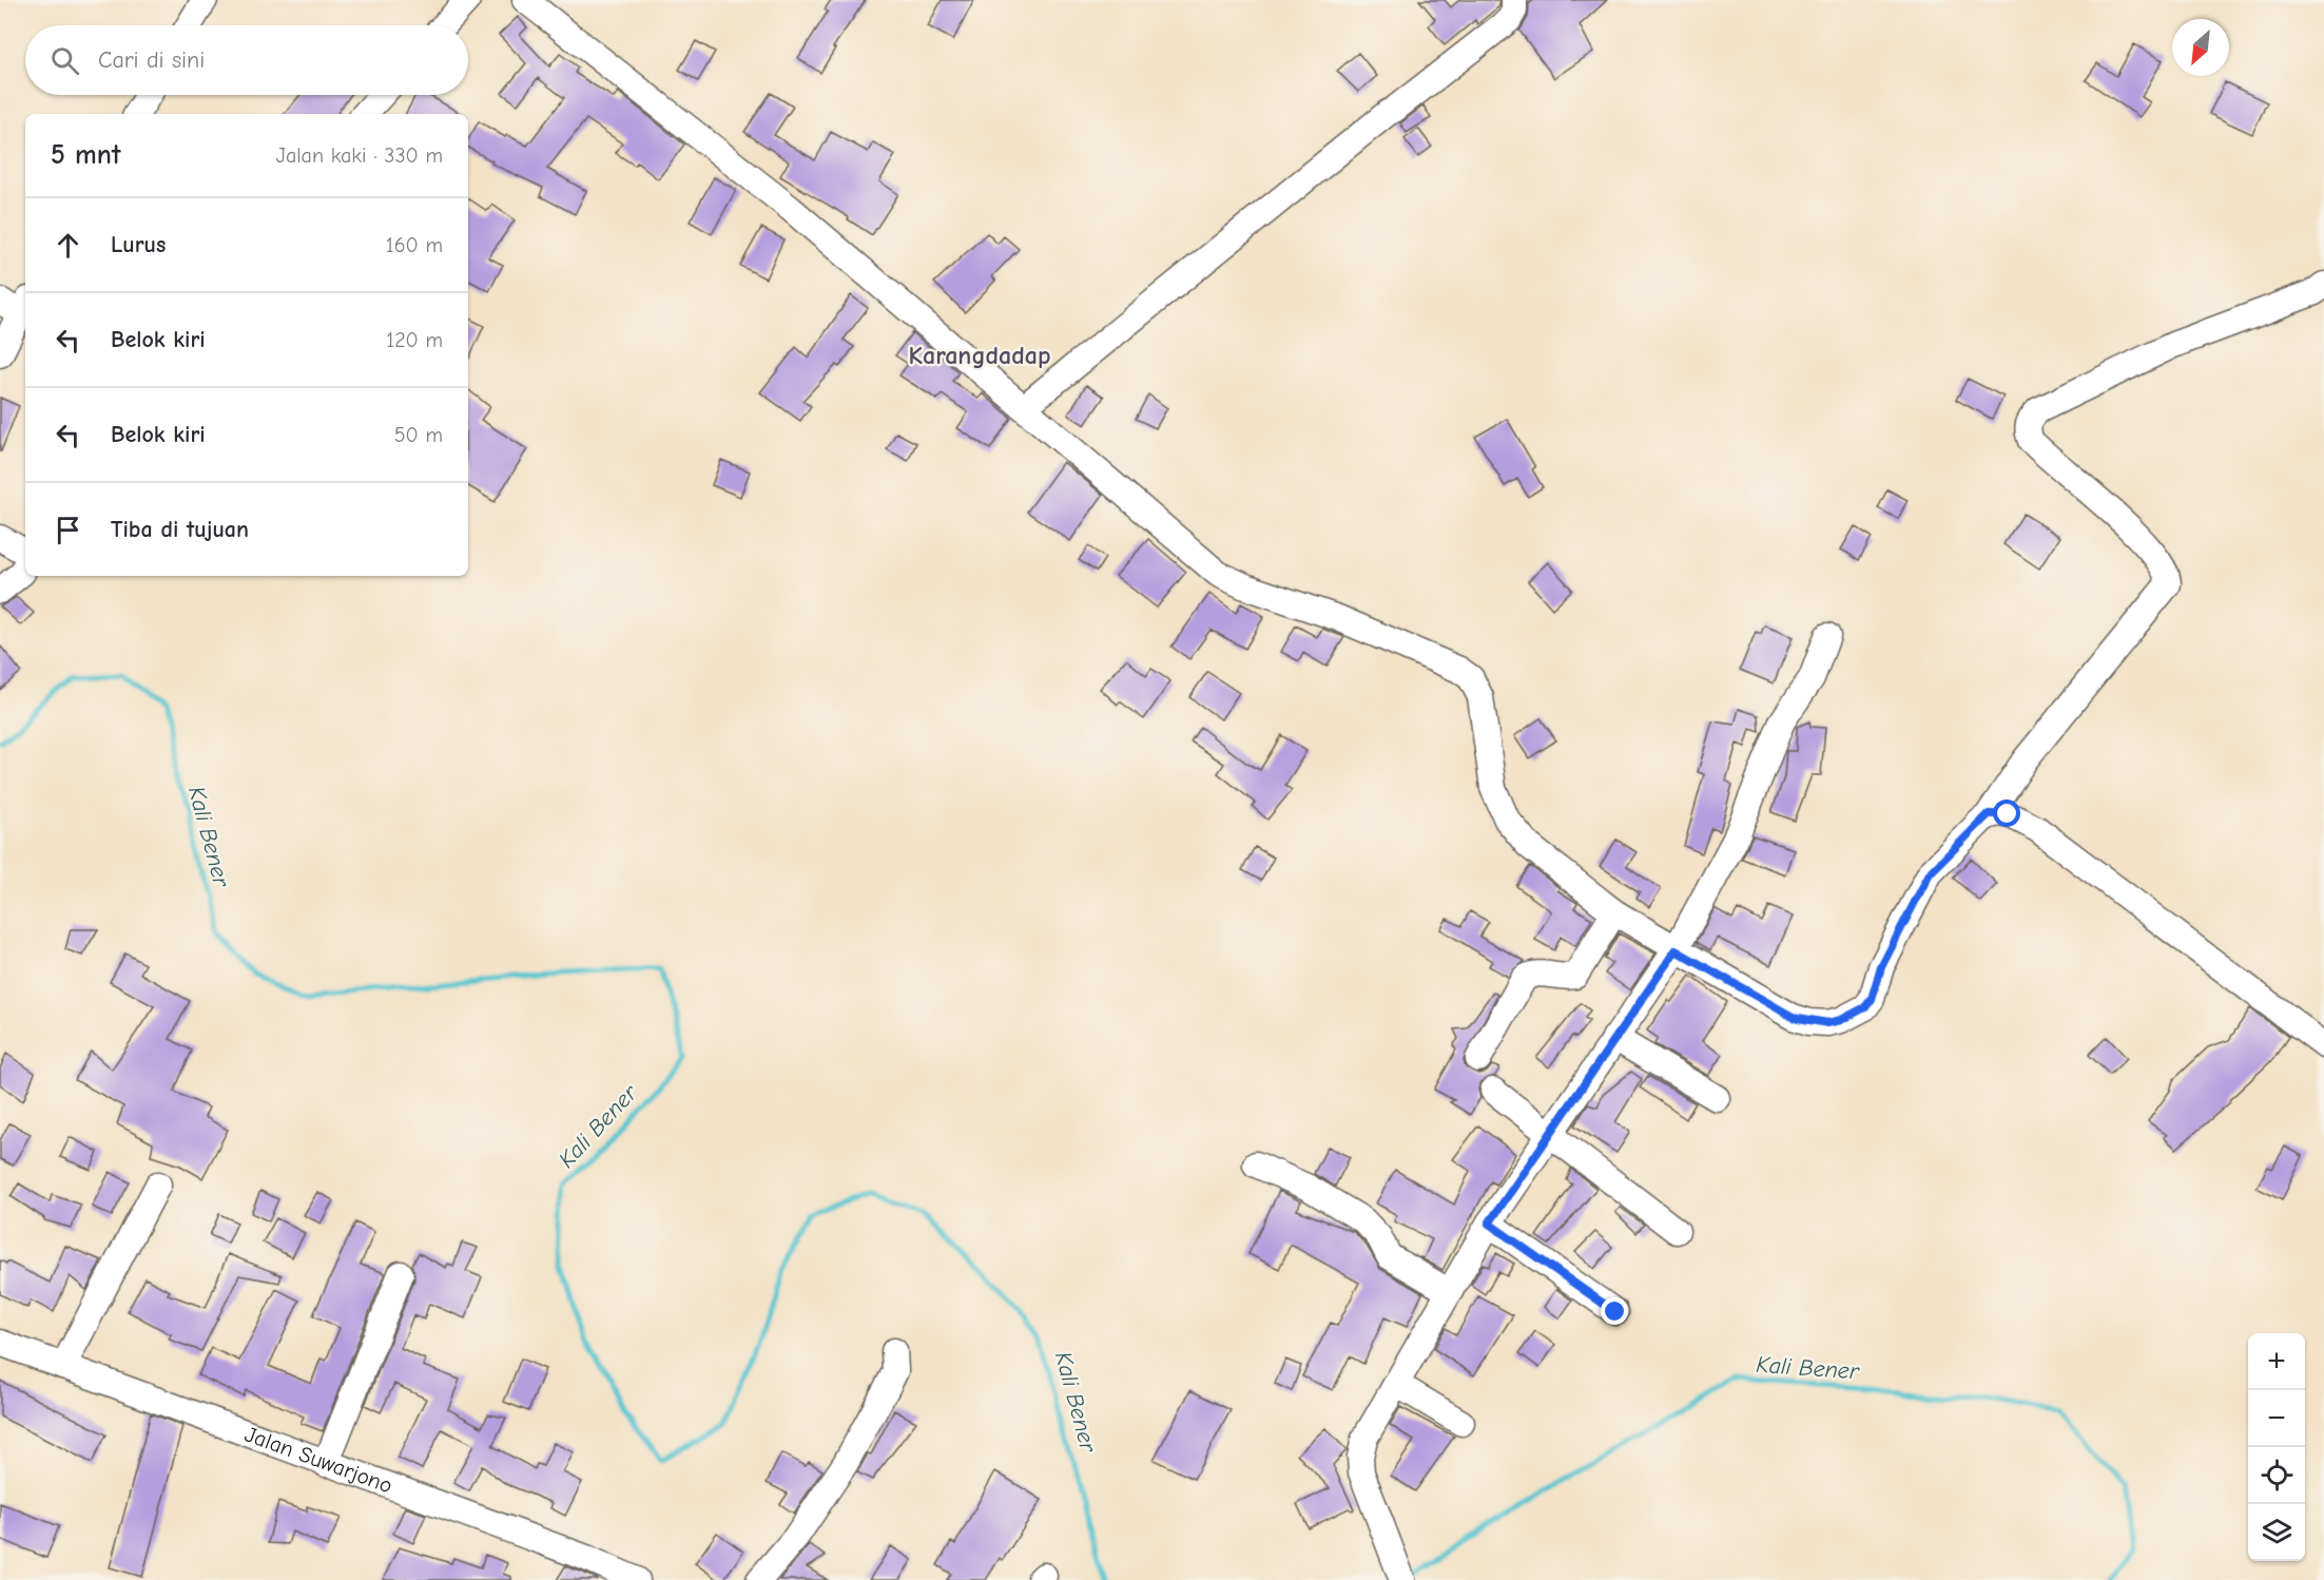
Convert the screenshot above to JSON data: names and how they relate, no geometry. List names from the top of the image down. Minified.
{"streets":{"street":["Jalan Suwarjono"]},"districts":["Karangdadap"],"water":["Kali Bener"],"north":"bottom left","page":{"search":"Cari di sini","heading":["5 mnt","Jalan kaki · 330 m"],"list":[["Lurus","160 m"],["Belok kiri","120 m"],["Belok kiri","50 m"],"Tiba di tujuan"],"map_buttons":["+","−"]}}
